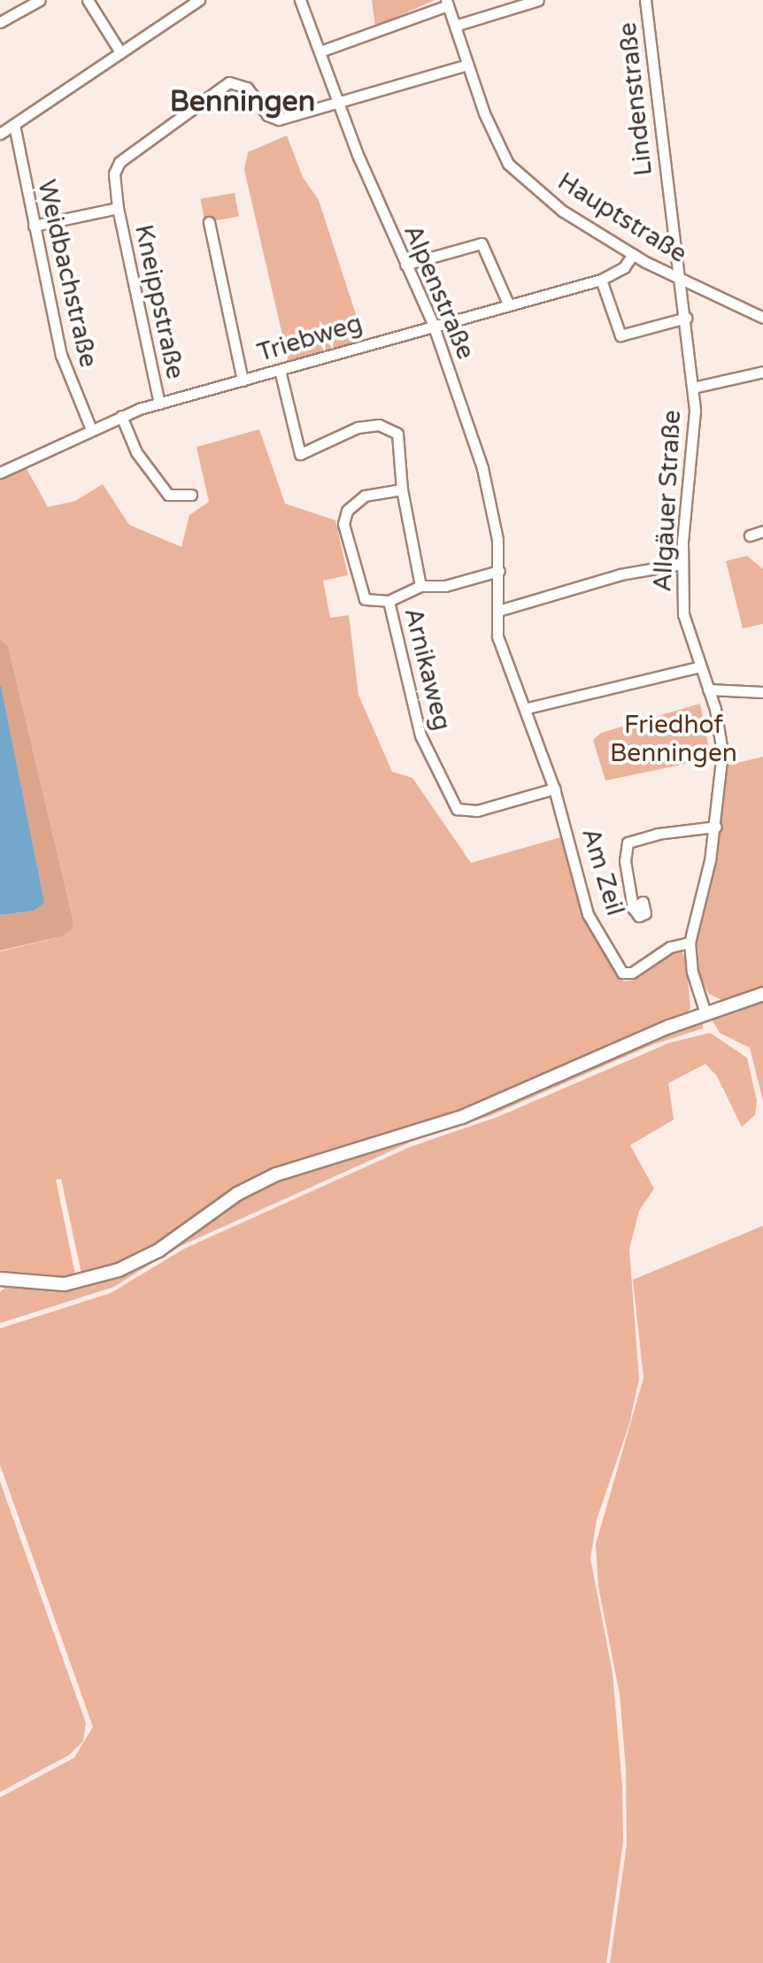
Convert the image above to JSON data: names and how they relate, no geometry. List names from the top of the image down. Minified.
{"streets":{"street":["Lindenstraße","Hauptstraße","Weidbachstraße","Alpenstraße","Kneippstraße","Triebweg","Allgäuer Straße","Arnikaweg","Am Zeil"]},"crossings":[["Lindenstraße","Hauptstraße"],["Lindenstraße","Allgäuer Straße"],["Hauptstraße","Triebweg"],["Hauptstraße","Allgäuer Straße"],["Weidbachstraße","Triebweg"],["Alpenstraße","Kneippstraße"],["Alpenstraße","Triebweg"],["Alpenstraße","Am Zeil"],["Kneippstraße","Triebweg"],["Allgäuer Straße","Am Zeil"],["Arnikaweg","Am Zeil"]],"districts":["Benningen"],"parks":["Friedhof Benningen"]}
